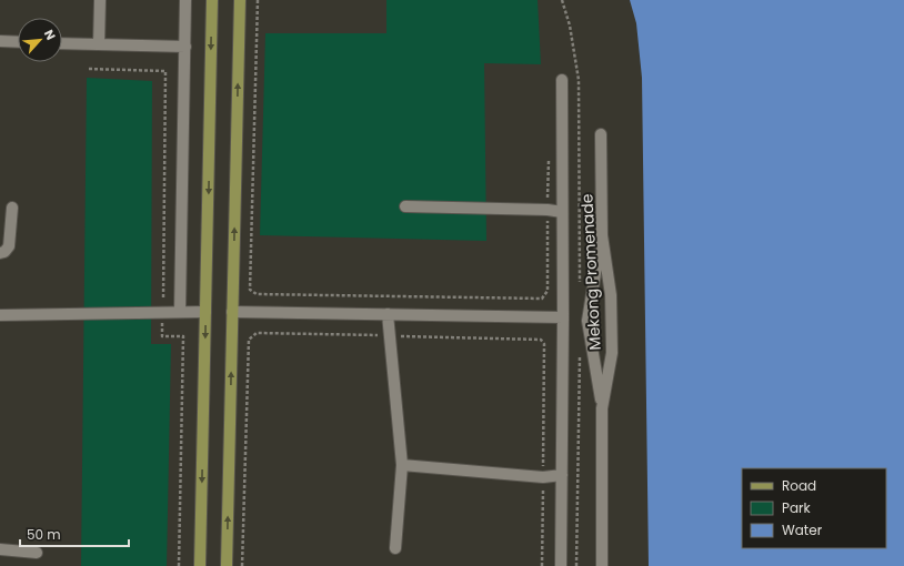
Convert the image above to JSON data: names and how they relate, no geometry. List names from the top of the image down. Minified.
{"streets":{"street":["Mekong Promenade"]},"legend":["Road","Park","Water"],"scale_bar":"50 m","north":"top right"}
